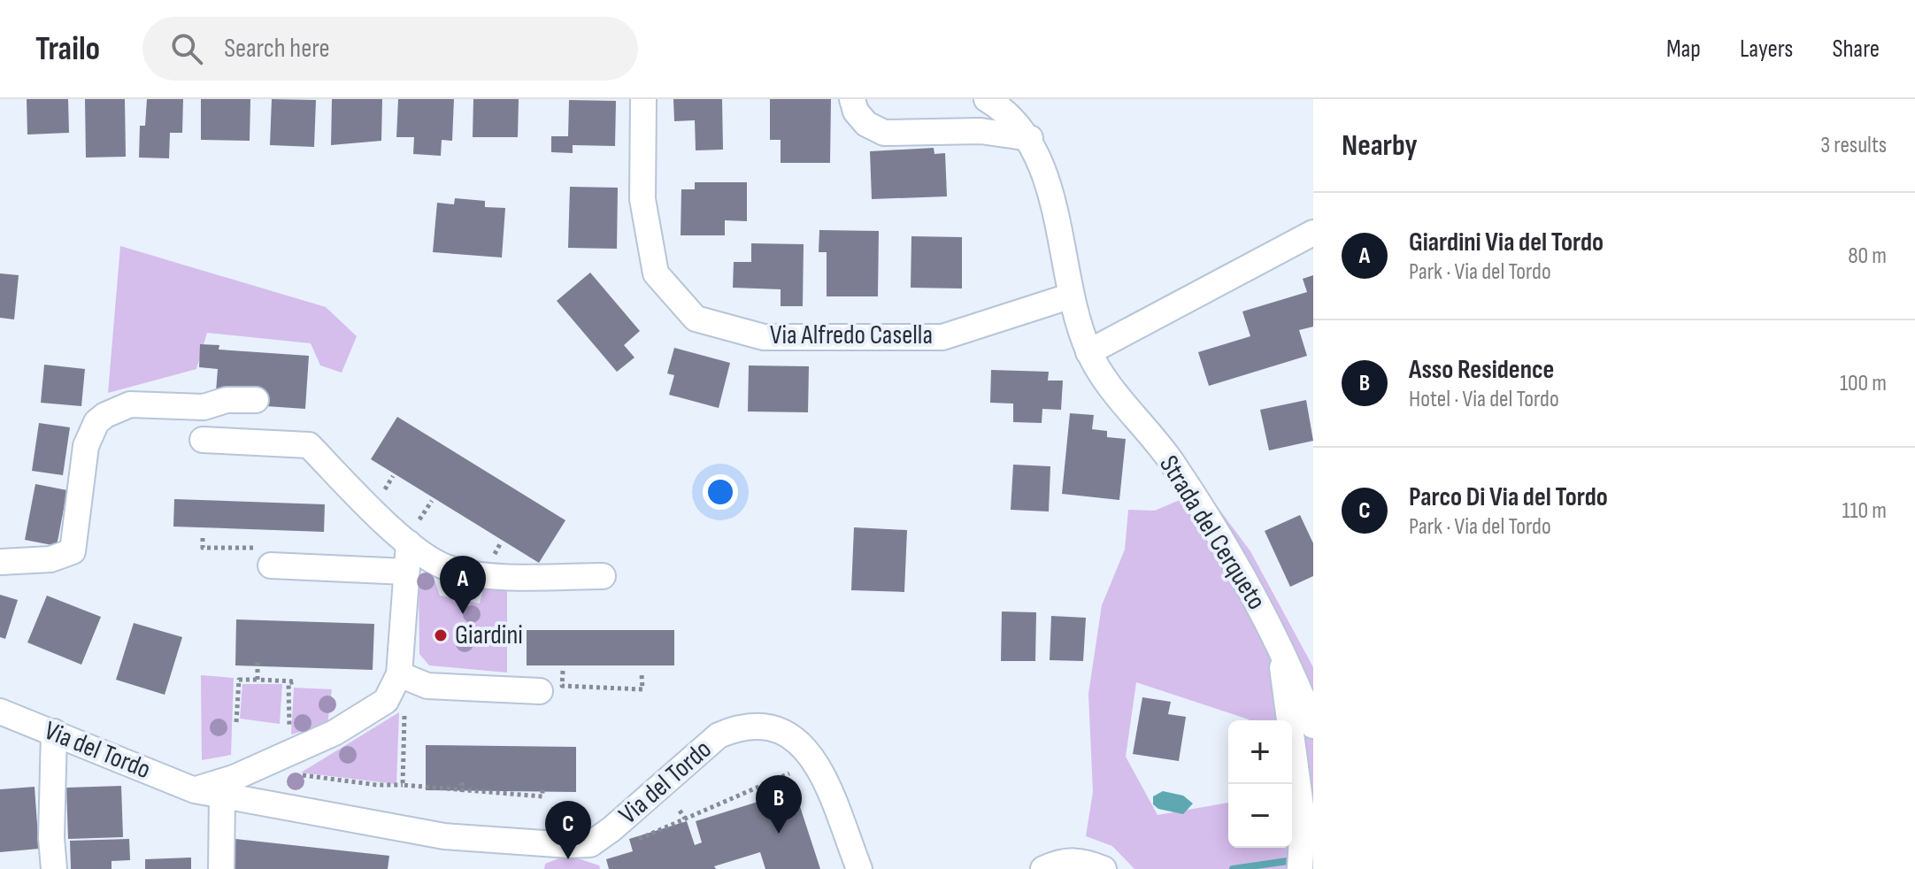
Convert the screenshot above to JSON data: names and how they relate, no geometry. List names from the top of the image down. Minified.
{"streets":{"street":["Via Alfredo Casella","Strada del Cerqueto","Via del Tordo"]},"crossings":[["Via Alfredo Casella","Strada del Cerqueto"]],"places":["Giardini"],"page":{"header":"Trailo","search":"Search here","nav":["Map","Layers","Share"],"heading":["Nearby","3 results"],"list":[{"mark":"A","name":"Giardini Via del Tordo","note":"Park · Via del Tordo","value":"80 m"},{"mark":"B","name":"Asso Residence","note":"Hotel · Via del Tordo","value":"100 m"},{"mark":"C","name":"Parco Di Via del Tordo","note":"Park · Via del Tordo","value":"110 m"}],"pins":["A","B","C"],"map_buttons":["+","−"]}}
